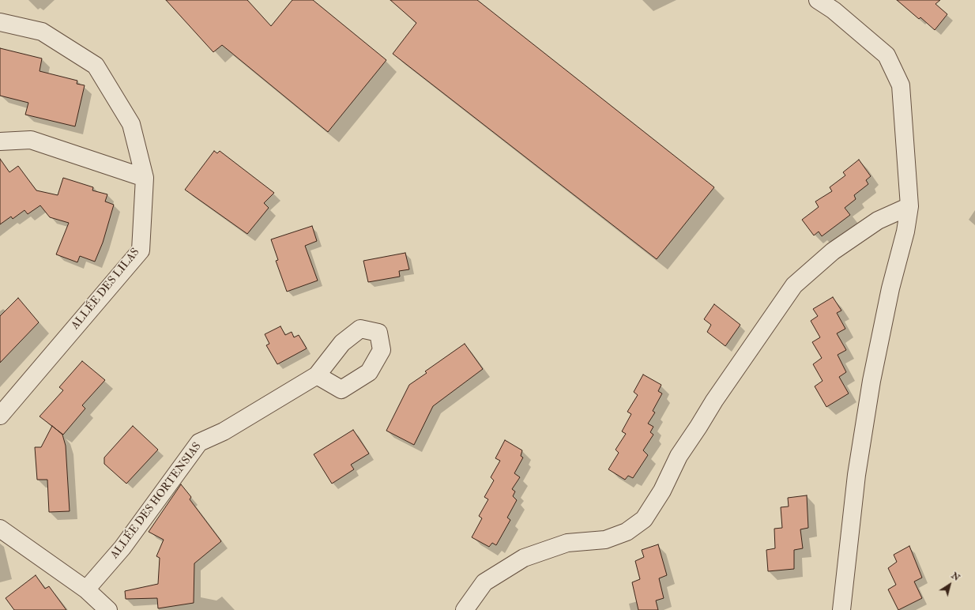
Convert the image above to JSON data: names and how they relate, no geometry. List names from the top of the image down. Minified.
{"streets":{"street":["ALLÉE DES LILAS","ALLÉE DES HORTENSIAS"]},"north":"top right"}
